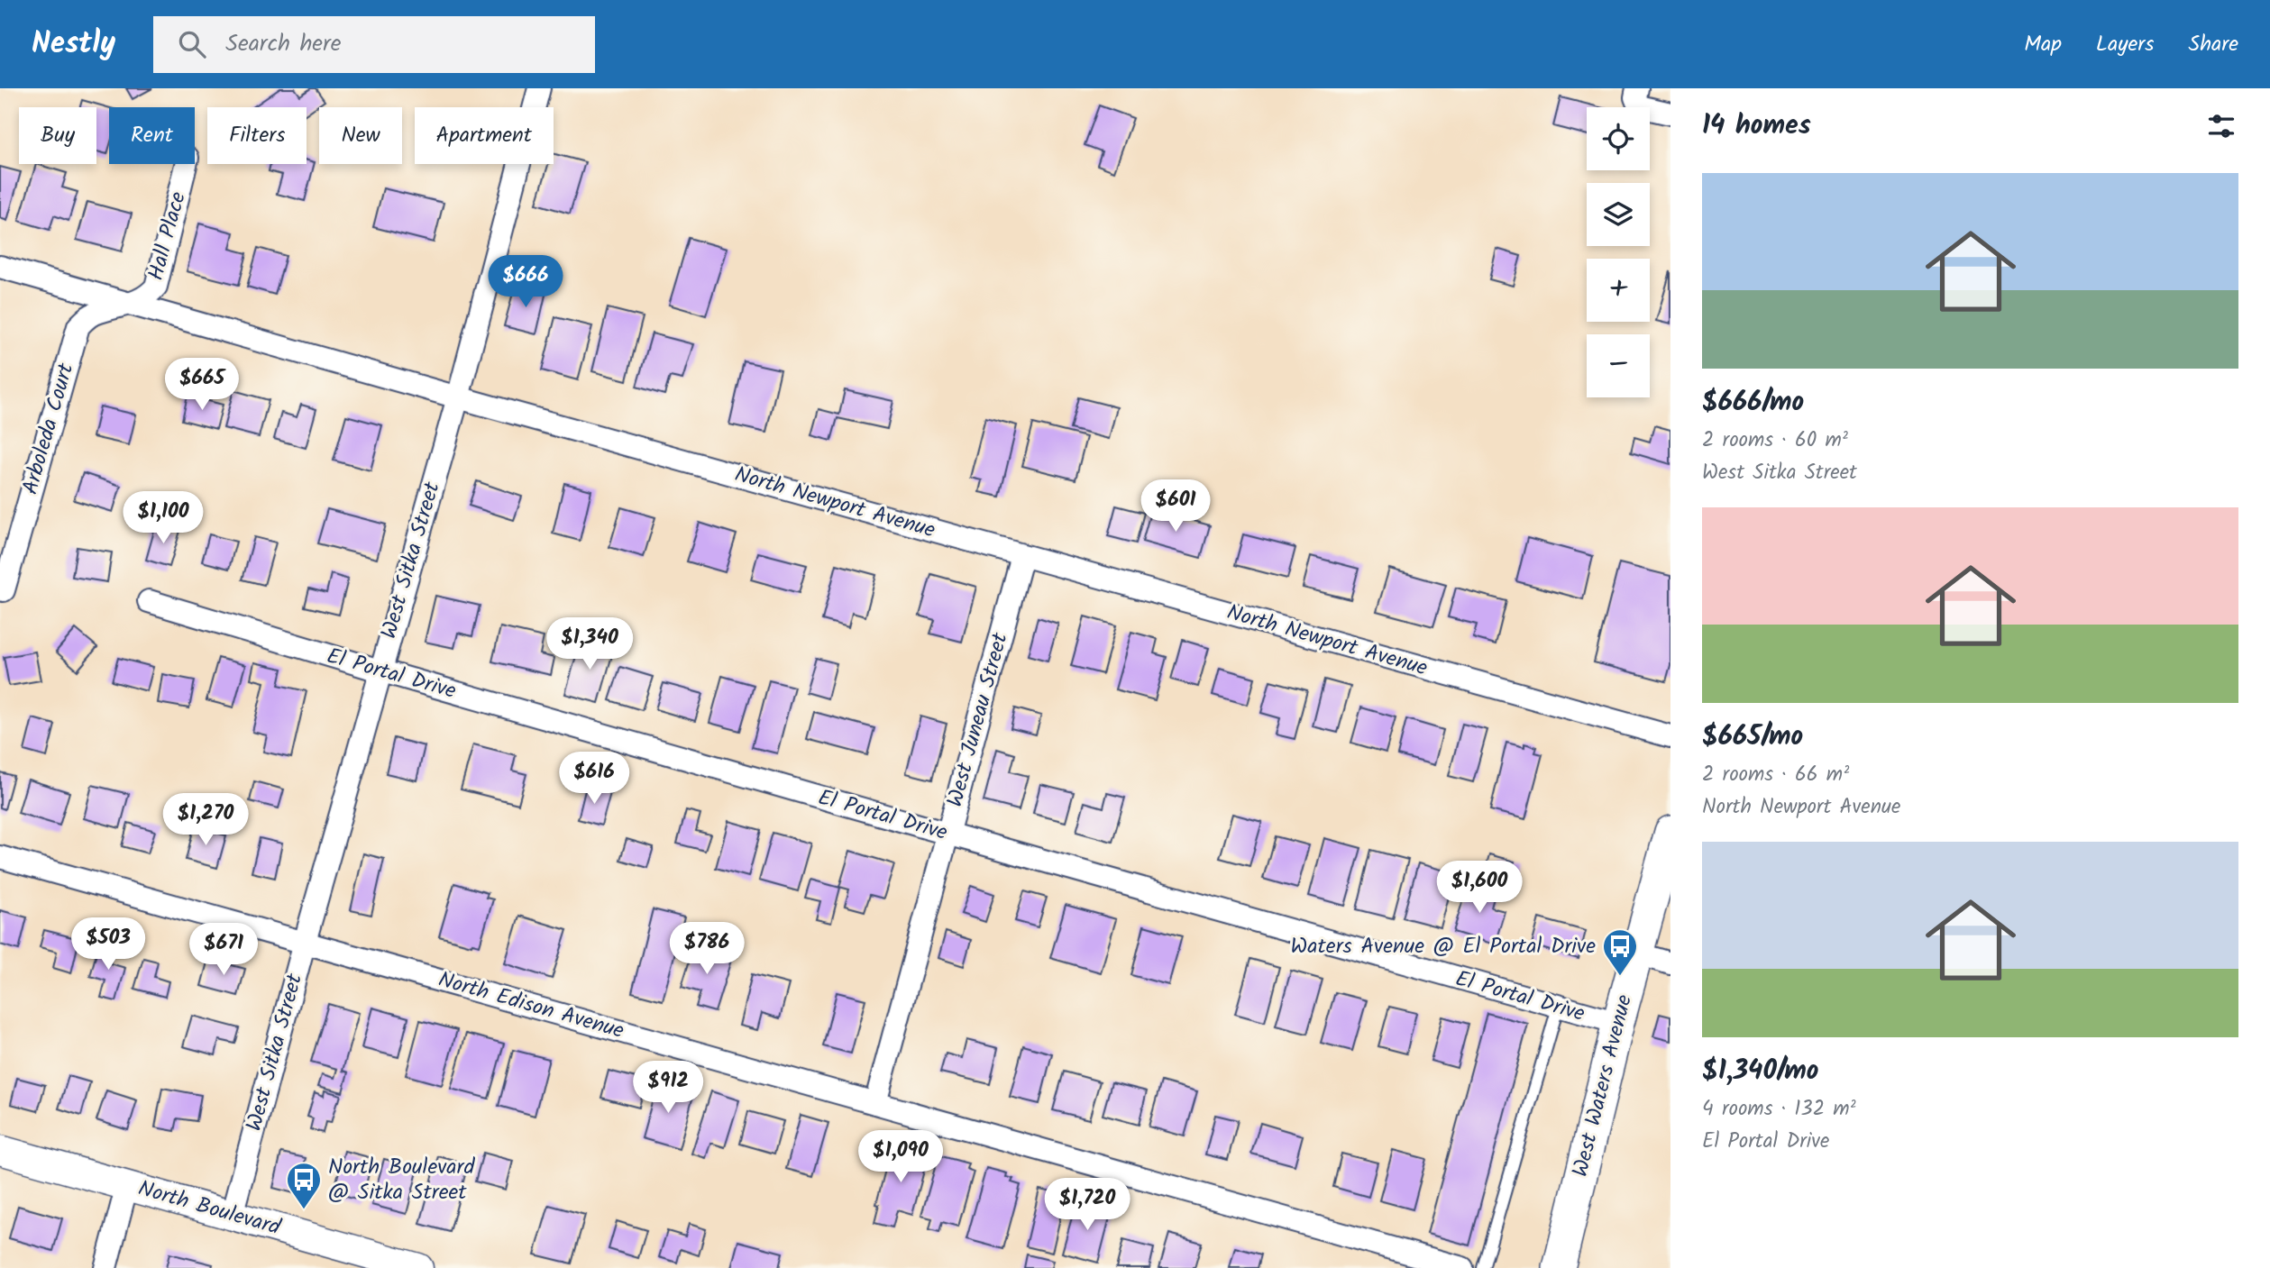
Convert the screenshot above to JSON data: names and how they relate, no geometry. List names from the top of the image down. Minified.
{"streets":{"main road":["West Waters Avenue"],"street":["Hall Place","Arboleda Court","North Newport Avenue","West Sitka Street","El Portal Drive","West Juneau Street","North Edison Avenue","North Boulevard"]},"crossings":[["Hall Place","Arboleda Court"],["Hall Place","North Newport Avenue"],["Arboleda Court","North Newport Avenue"],["North Newport Avenue","West Sitka Street"],["North Newport Avenue","West Juneau Street"],["West Sitka Street","El Portal Drive"],["West Sitka Street","North Edison Avenue"],["West Sitka Street","North Boulevard"],["El Portal Drive","West Juneau Street"],["El Portal Drive","West Waters Avenue"],["West Juneau Street","North Edison Avenue"]],"places":{"bus stop":["Waters Avenue @ El Portal Drive","North Boulevard @ Sitka Street"]},"page":{"header":"Nestly","search":"Search here","nav":["Map","Layers","Share"],"heading":"14 homes","map_buttons":["+","−"],"chip":["Buy","Rent","Filters","New","Apartment"],"list":[{"name":"$666/mo","note":"2 rooms · 60 m² · West Sitka Street"},{"name":"$665/mo","note":"2 rooms · 66 m² · North Newport Avenue"},{"name":"$1,340/mo","note":"4 rooms · 132 m² · El Portal Drive"}],"price":["$666","$665","$601","$1,100","$1,340","$616","$1,270","$1,600","$503","$786","$671","$912","$1,090","$1,720"]}}
